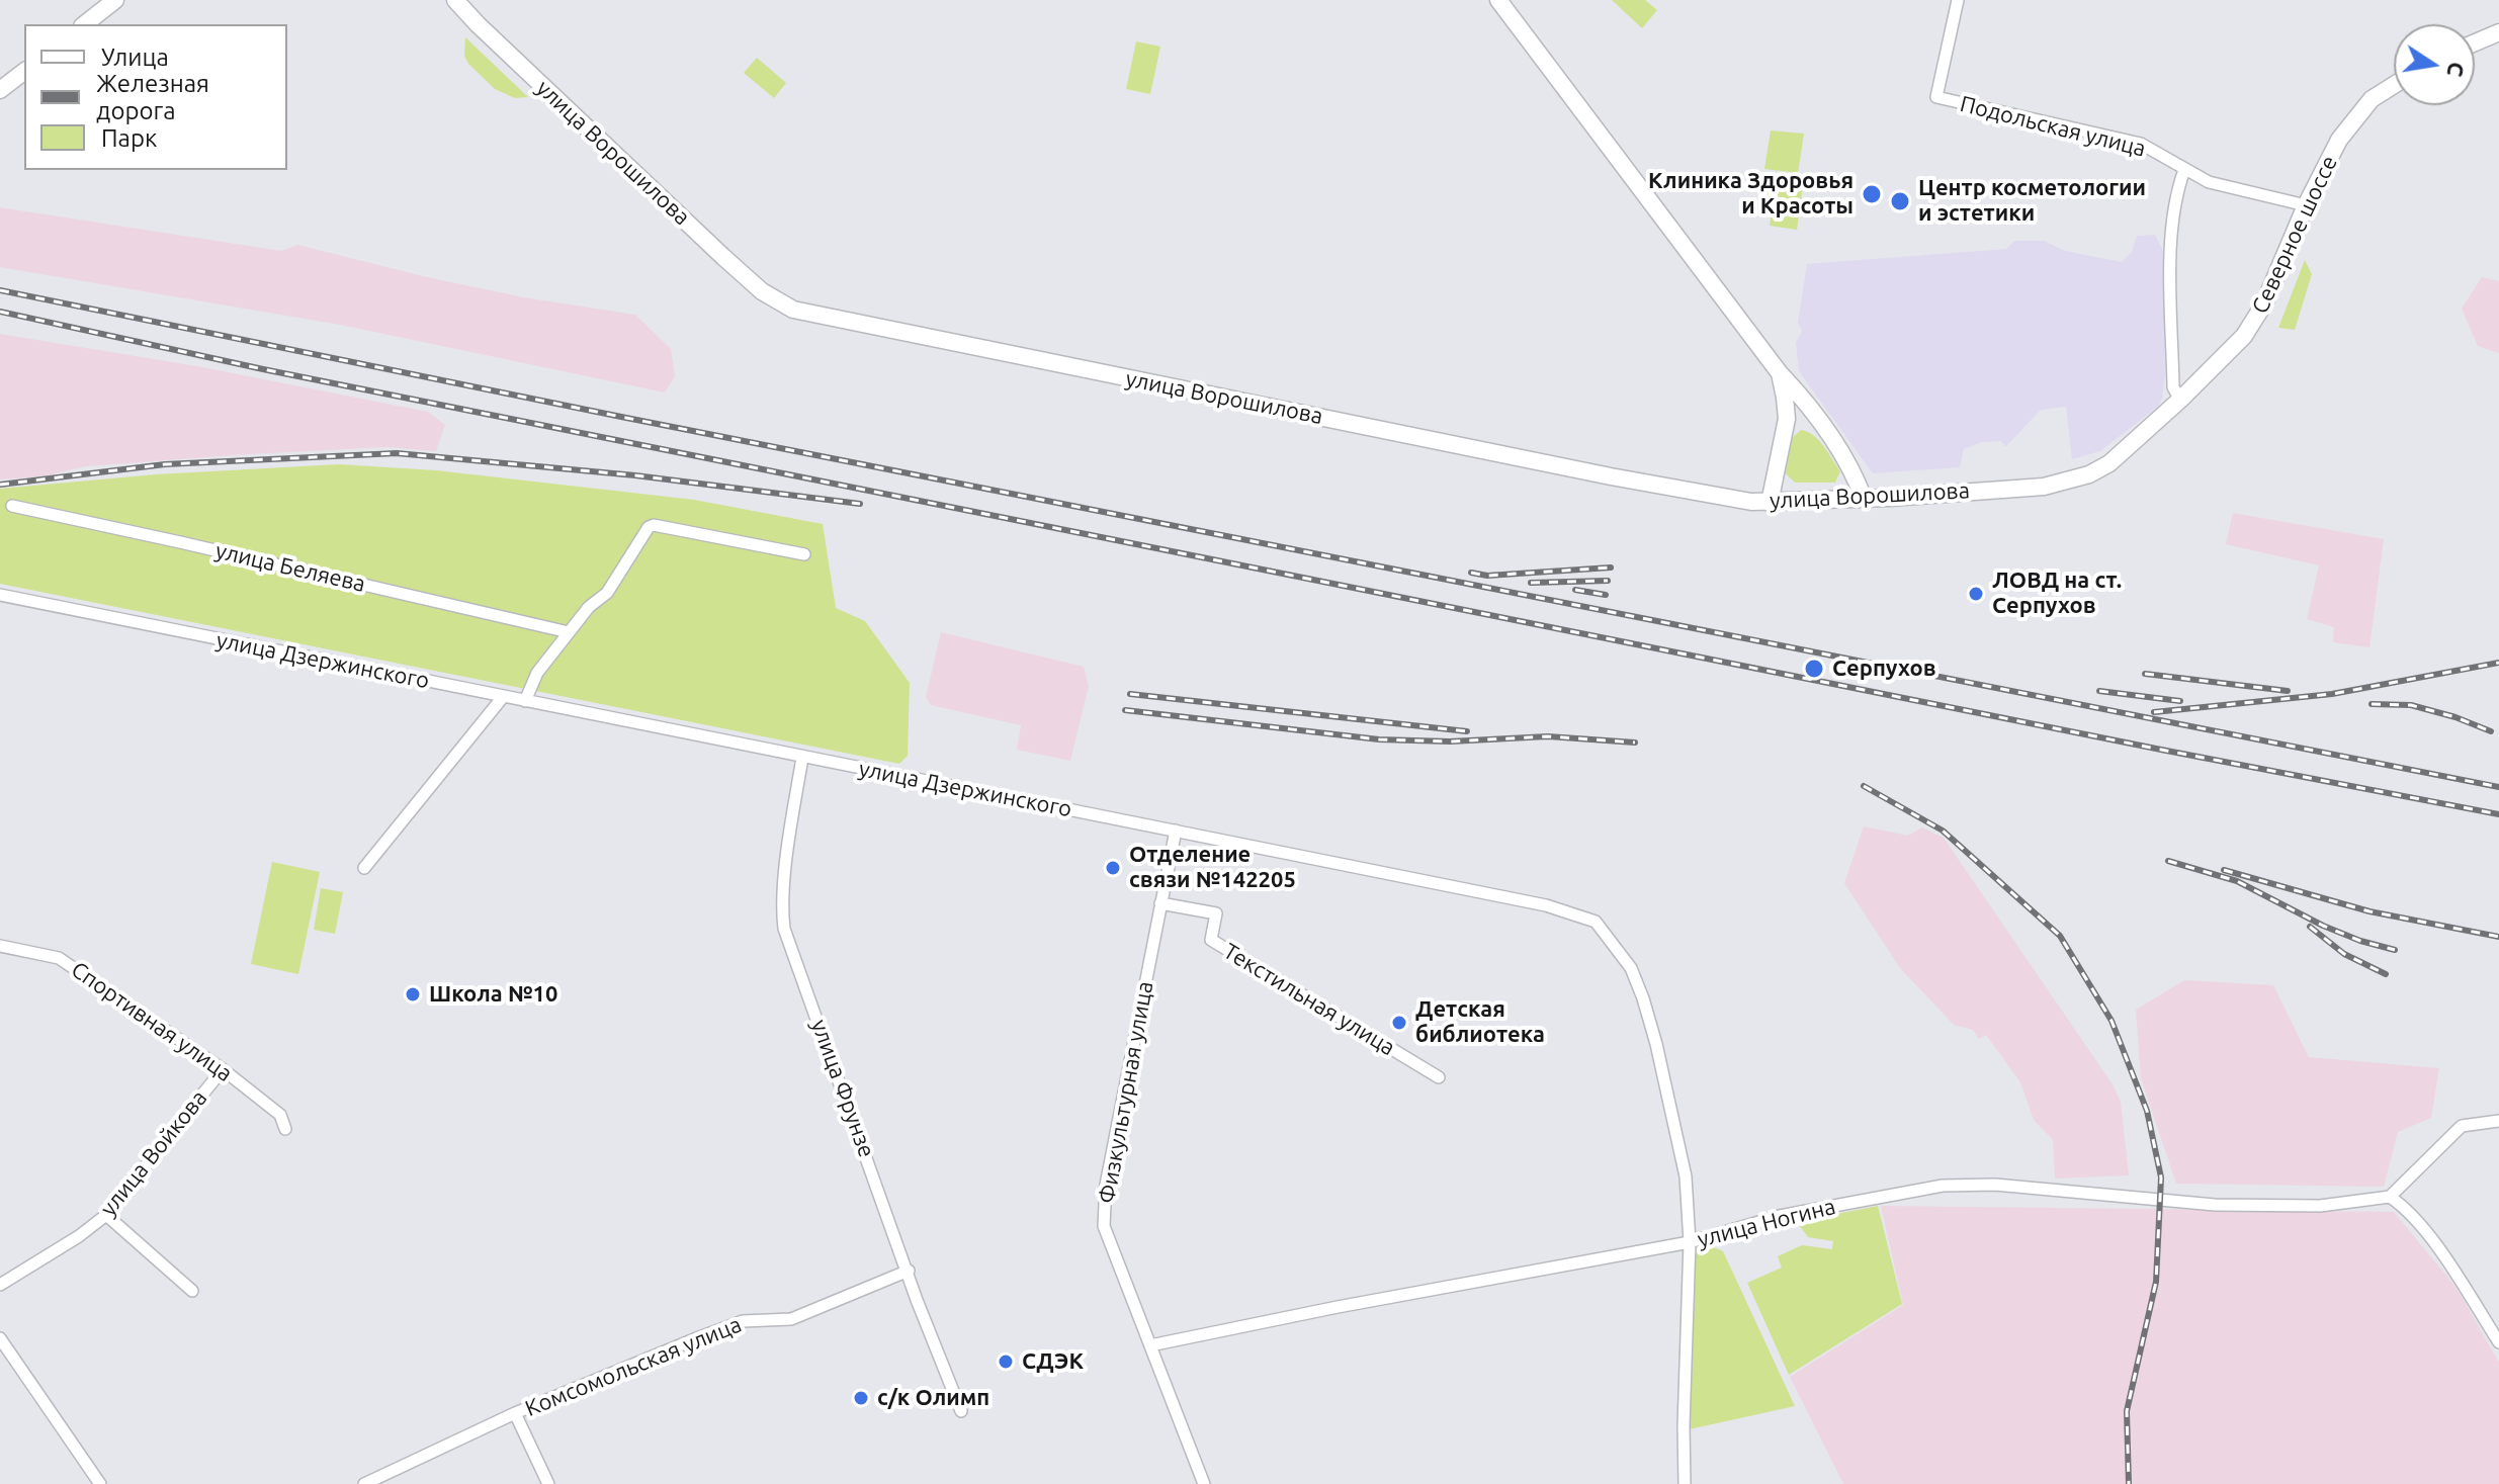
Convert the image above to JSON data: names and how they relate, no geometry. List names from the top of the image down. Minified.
{"streets":{"main road":["улица Ворошилова","Северное шоссе"],"street":["Подольская улица","улица Беляева","улица Дзержинского","Текстильная улица","Спортивная улица","улица Фрунзе","Физкультурная улица","улица Войкова","улица Ногина","Комсомольская улица"]},"crossings":[["Подольская улица","Северное шоссе"],["улица Ворошилова","Северное шоссе"],["улица Дзержинского","улица Фрунзе"],["улица Дзержинского","Физкультурная улица"],["улица Дзержинского","улица Ногина"],["Текстильная улица","Физкультурная улица"],["Спортивная улица","улица Войкова"],["улица Фрунзе","Комсомольская улица"],["Физкультурная улица","улица Ногина"]],"places":["Клиника Здоровья и Красоты","Центр косметологии и эстетики","ЛОВД на ст. Серпухов","Серпухов","Отделение связи №142205","Школа №10","Детская библиотека","СДЭК","с/к Олимп"],"legend":["Улица","Железная дорога","Парк"],"north":"right"}
